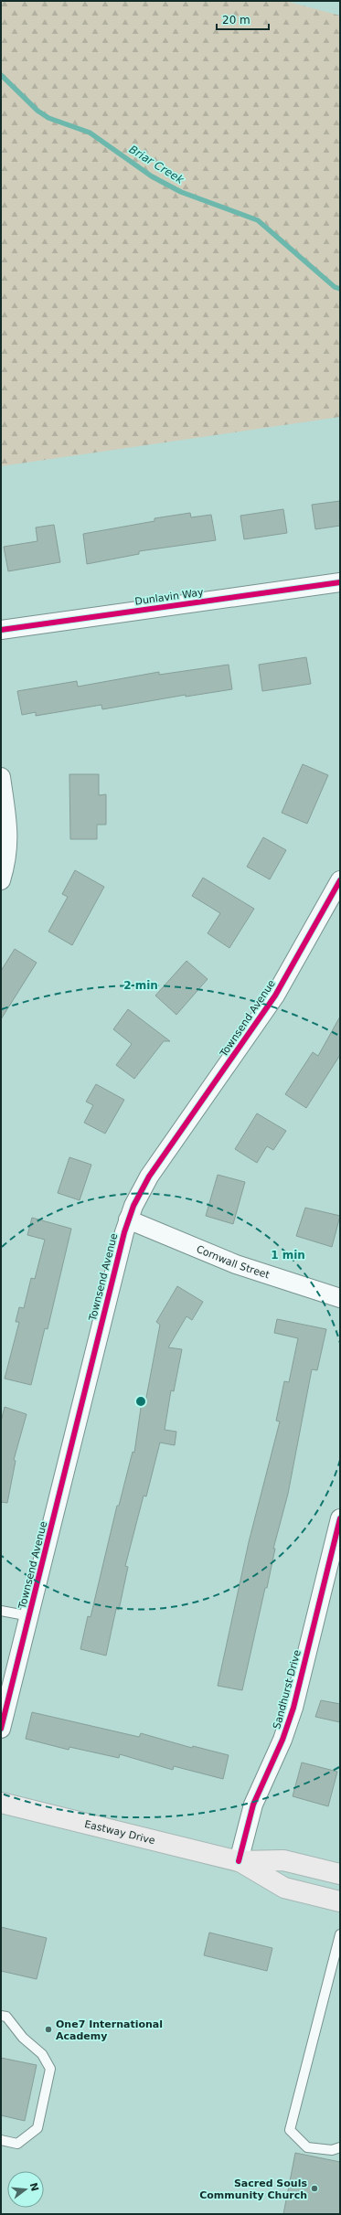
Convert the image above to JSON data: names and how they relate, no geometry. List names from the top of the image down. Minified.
{"streets":{"main road":["Eastway Drive"],"street":["Dunlavin Way","Townsend Avenue","Cornwall Street","Sandhurst Drive"]},"crossings":[["Townsend Avenue","Cornwall Street"],["Sandhurst Drive","Eastway Drive"]],"water":["Briar Creek"],"places":["One7 International Academy","Sacred Souls Community Church"],"scale_bar":"20 m","north":"right","rings":["2 min","1 min"]}
